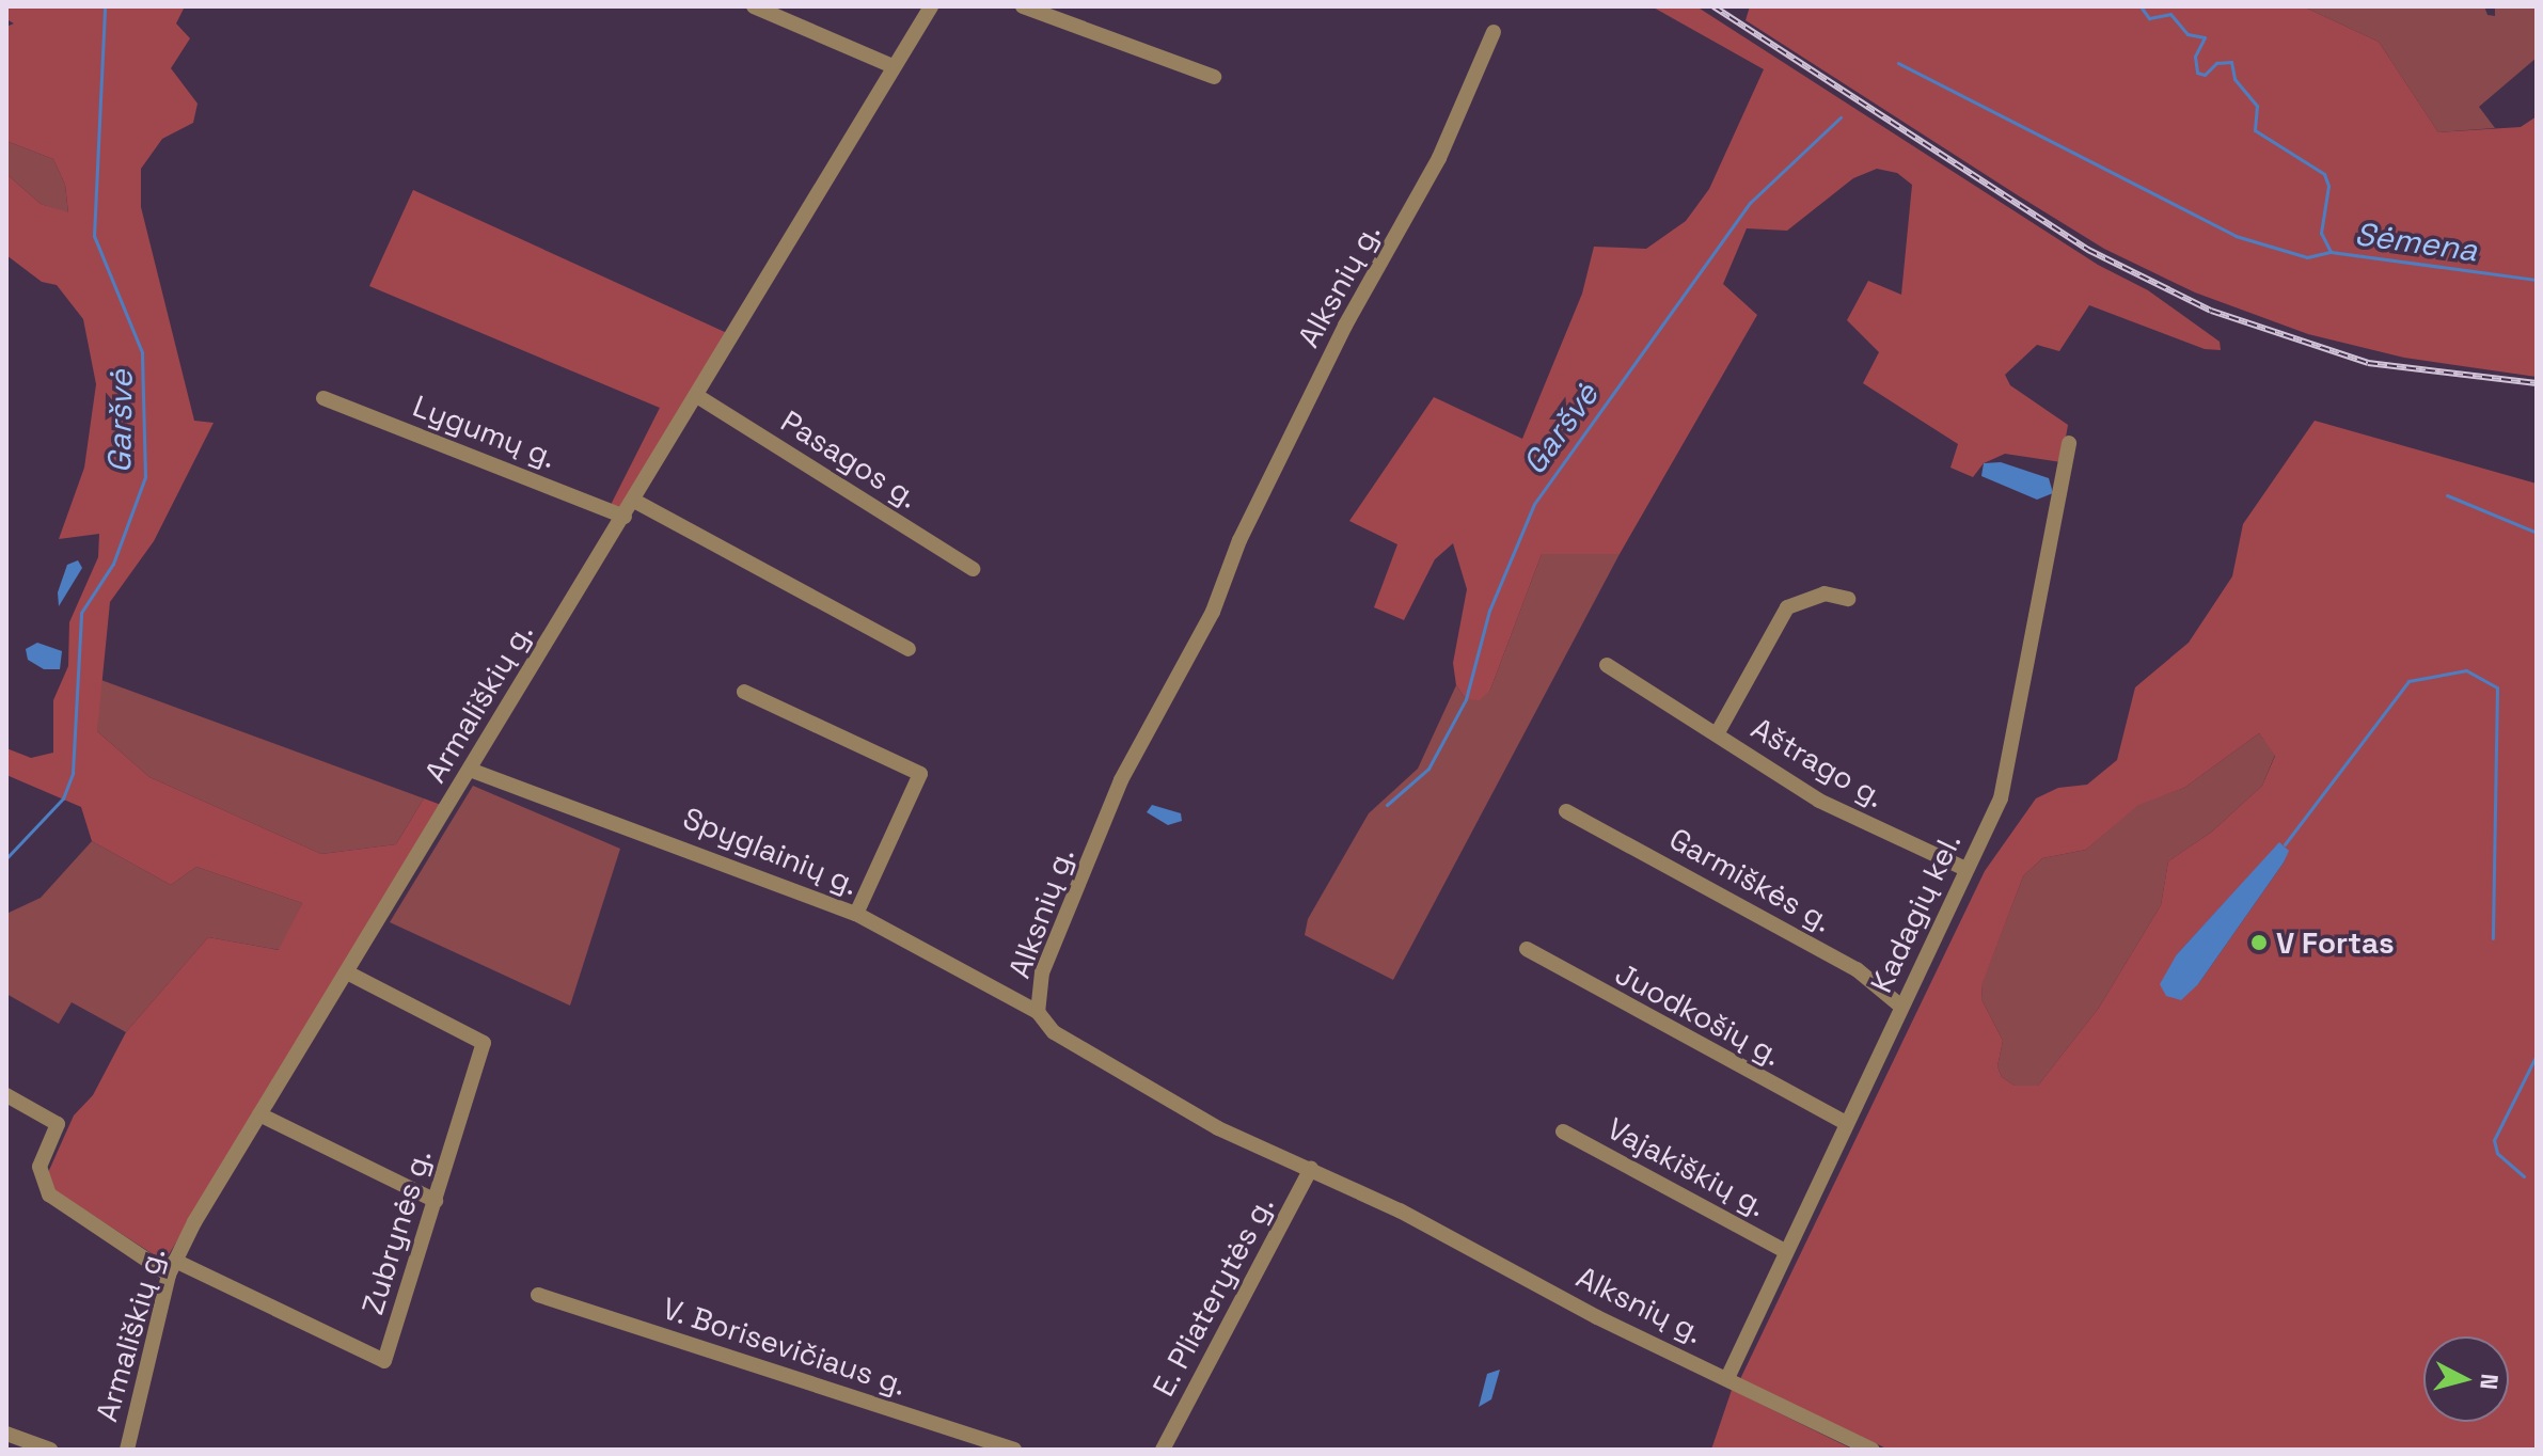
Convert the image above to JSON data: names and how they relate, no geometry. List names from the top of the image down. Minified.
{"streets":{"street":["Alksnių g.","Lygumų g.","Pasagos g.","Armališkių g.","Aštrago g.","Spyglainių g.","Garmiškės g.","Kadagių kel.","Juodkošių g.","Vajakiškių g.","Zubrynės g.","E. Pliaterytės g.","V. Borisevičiaus g."]},"crossings":[["Alksnių g.","Spyglainių g."],["Alksnių g.","Kadagių kel."],["Alksnių g.","E. Pliaterytės g."],["Lygumų g.","Armališkių g."],["Pasagos g.","Armališkių g."],["Armališkių g.","Spyglainių g."],["Armališkių g.","Zubrynės g."],["Aštrago g.","Kadagių kel."],["Garmiškės g.","Kadagių kel."],["Kadagių kel.","Juodkošių g."],["Kadagių kel.","Vajakiškių g."]],"water":["Sėmena","Garšvė"],"places":["V Fortas"],"north":"right"}
